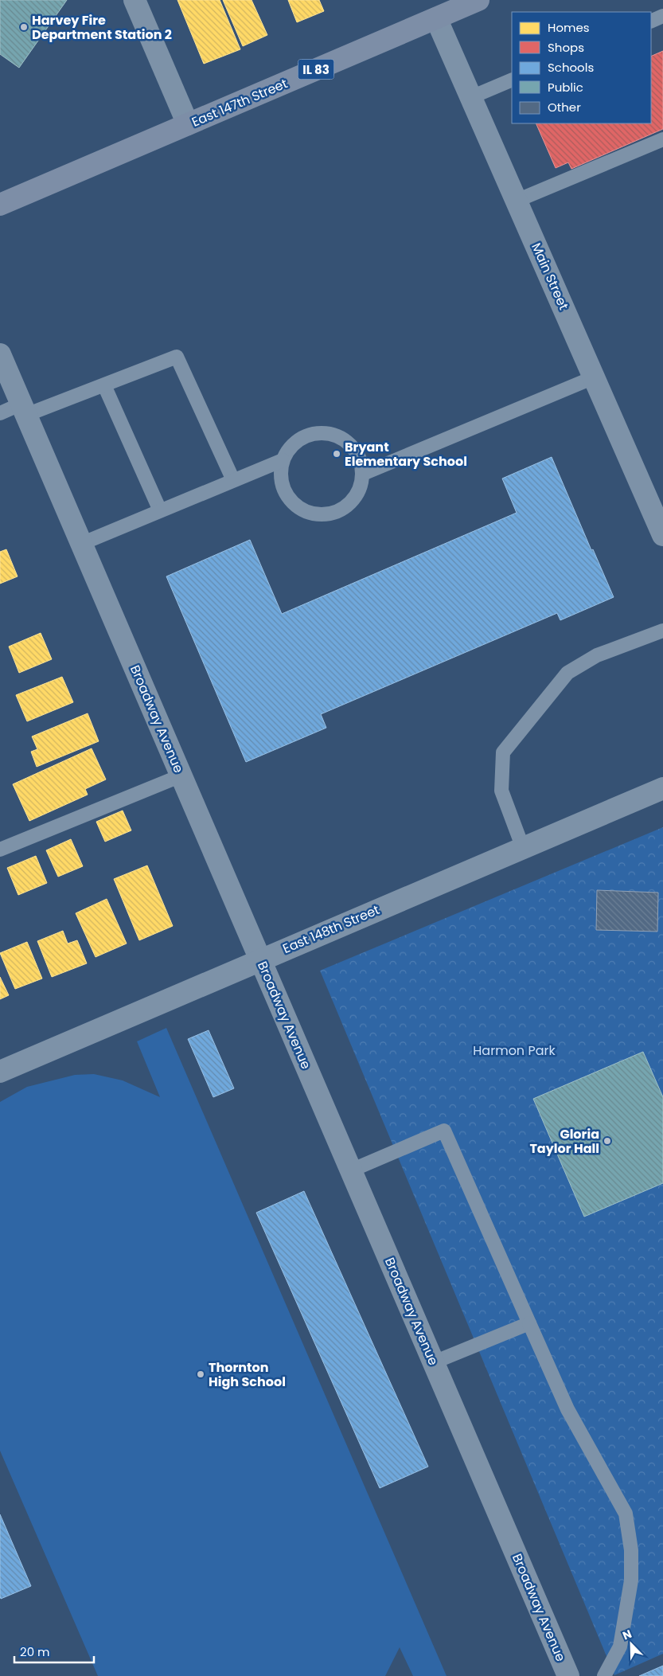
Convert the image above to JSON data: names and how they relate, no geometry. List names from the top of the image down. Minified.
{"streets":{"main road":["IL 83","East 147th Street"],"street":["Main Street","Broadway Avenue","East 148th Street"]},"crossings":[["East 147th Street","Main Street"],["Broadway Avenue","East 148th Street"]],"parks":["Harmon Park"],"places":["Harvey Fire Department Station 2","Bryant Elementary School","Gloria Taylor Hall","Thornton High School"],"legend":["Homes","Shops","Schools","Public","Other"],"scale_bar":"20 m","north":"top left"}
